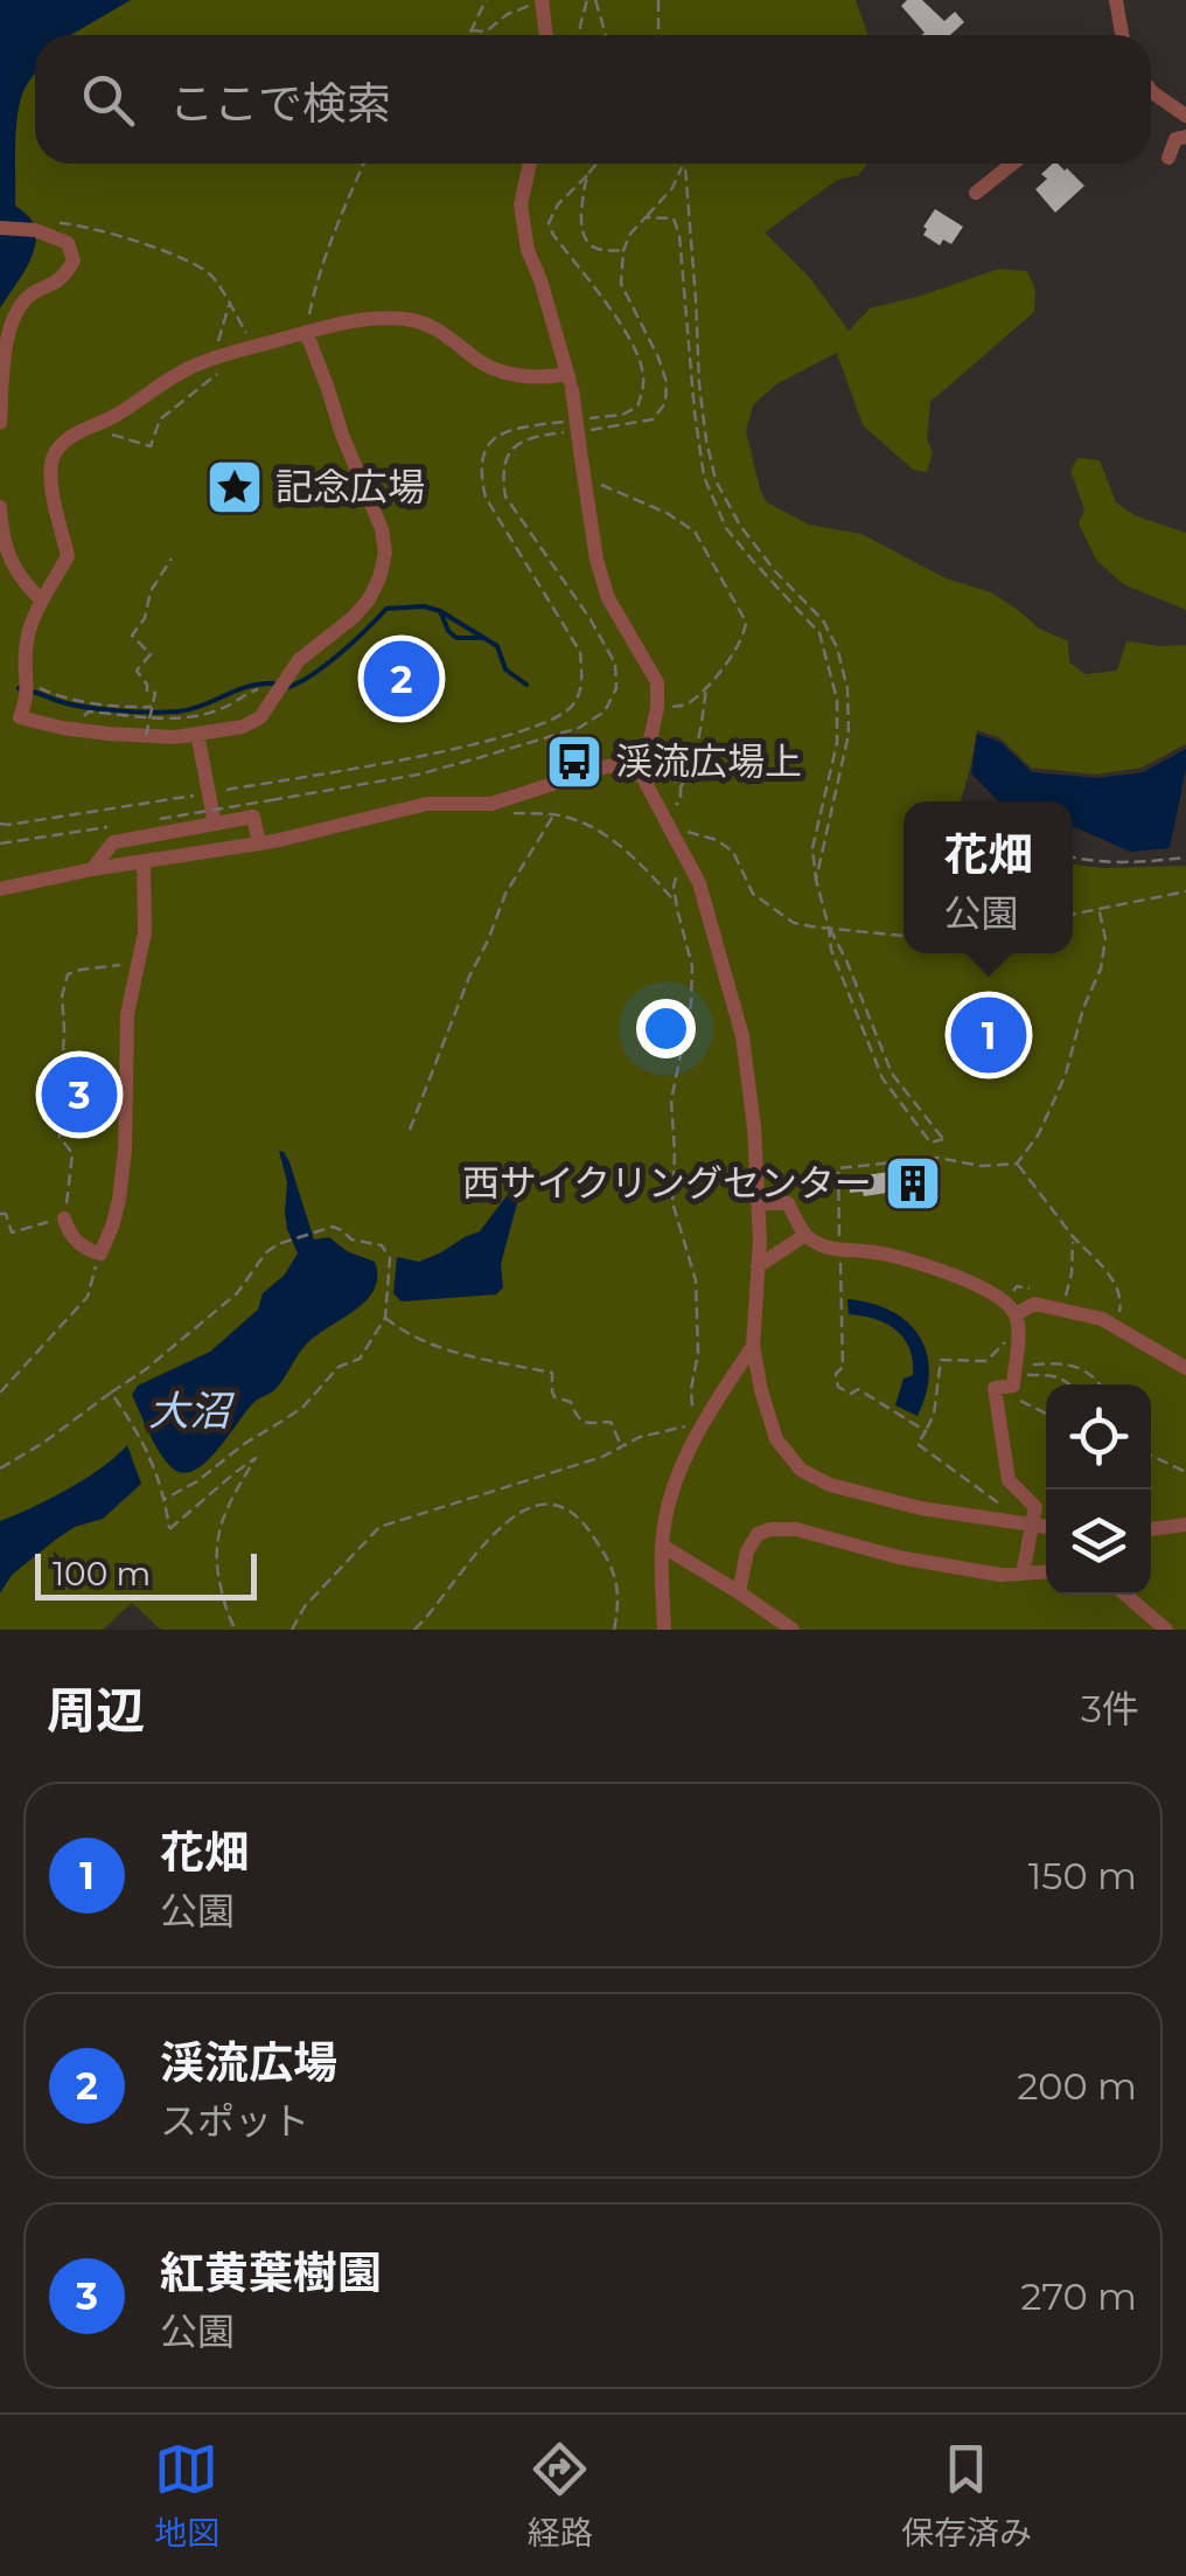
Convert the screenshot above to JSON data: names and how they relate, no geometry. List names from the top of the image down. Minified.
{"water":["大沼"],"places":{"place":["記念広場"],"bus stop":["渓流広場上"],"building":["西サイクリングセンター"]},"scale_bar":"100 m","page":{"search":"ここで検索","pins":["2","1","3"],"popup":["花畑","公園"],"scale":"100 m","heading":["周辺","3件"],"list":[{"mark":"1","name":"花畑","note":"公園","value":"150 m"},{"mark":"2","name":"渓流広場","note":"スポット","value":"200 m"},{"mark":"3","name":"紅黄葉樹園","note":"公園","value":"270 m"}],"nav":["地図","経路","保存済み"]}}
